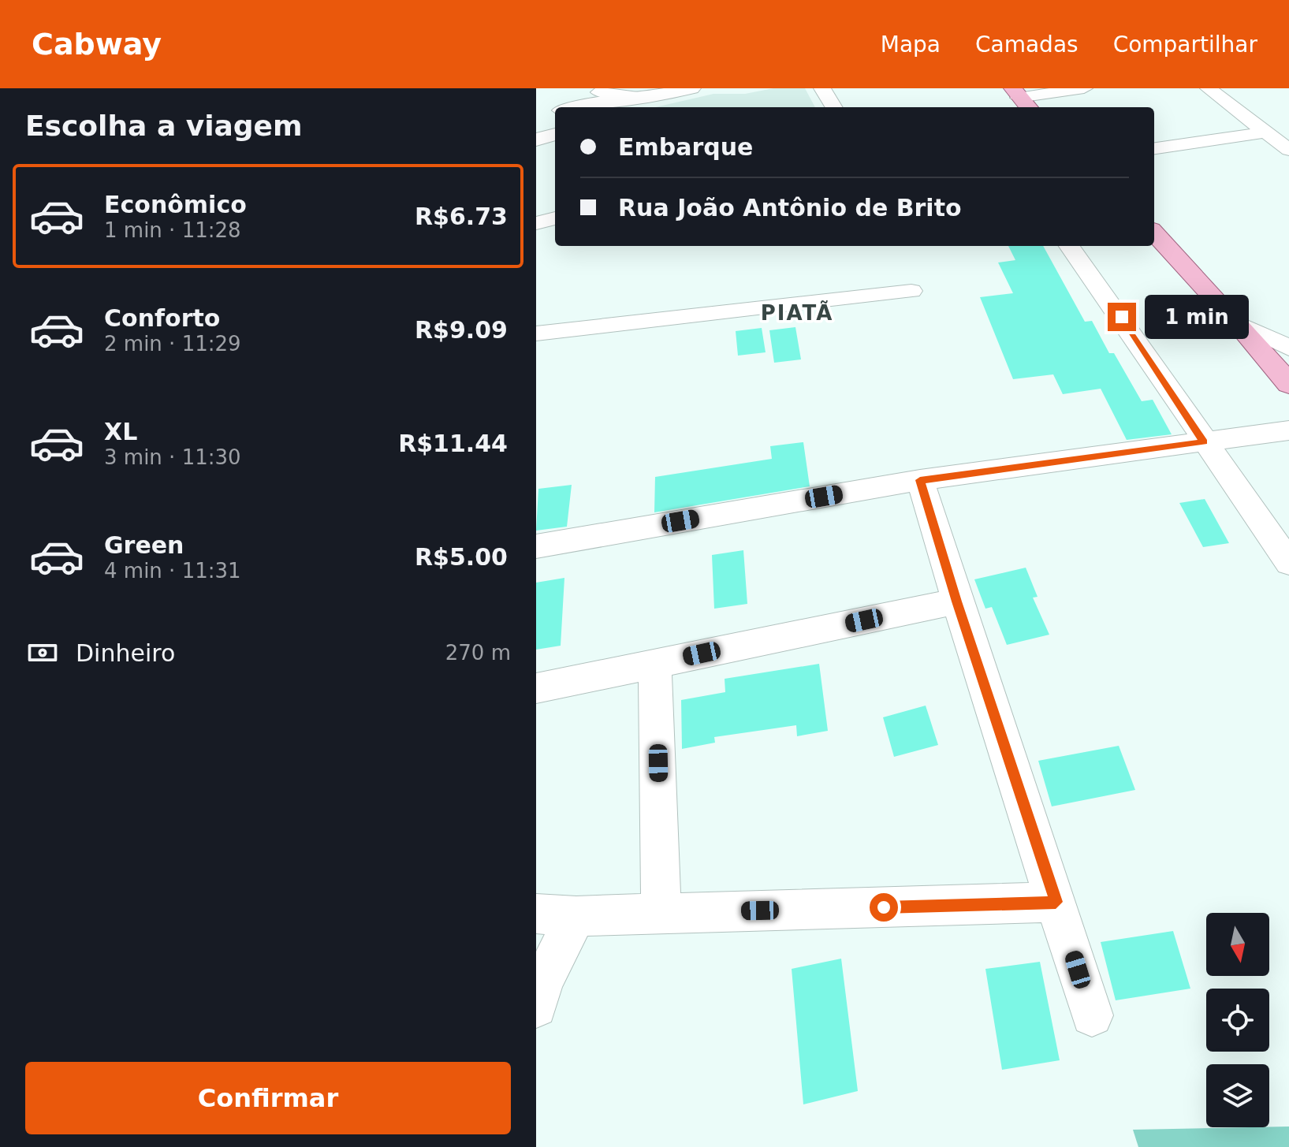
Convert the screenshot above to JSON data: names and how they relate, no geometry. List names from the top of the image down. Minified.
{"districts":["PIATÃ"],"north":"bottom","page":{"header":"Cabway","nav":["Mapa","Camadas","Compartilhar"],"heading":"Escolha a viagem","banner":["Embarque","Rua João Antônio de Brito"],"list":[{"name":"Econômico","note":"1 min · 11:28","value":"R$6.73"},{"name":"Conforto","note":"2 min · 11:29","value":"R$9.09"},{"name":"XL","note":"3 min · 11:30","value":"R$11.44"},{"name":"Green","note":"4 min · 11:31","value":"R$5.00"}],"bubble":"1 min","pay":["Dinheiro","270 m"],"buttons":"Confirmar"}}
